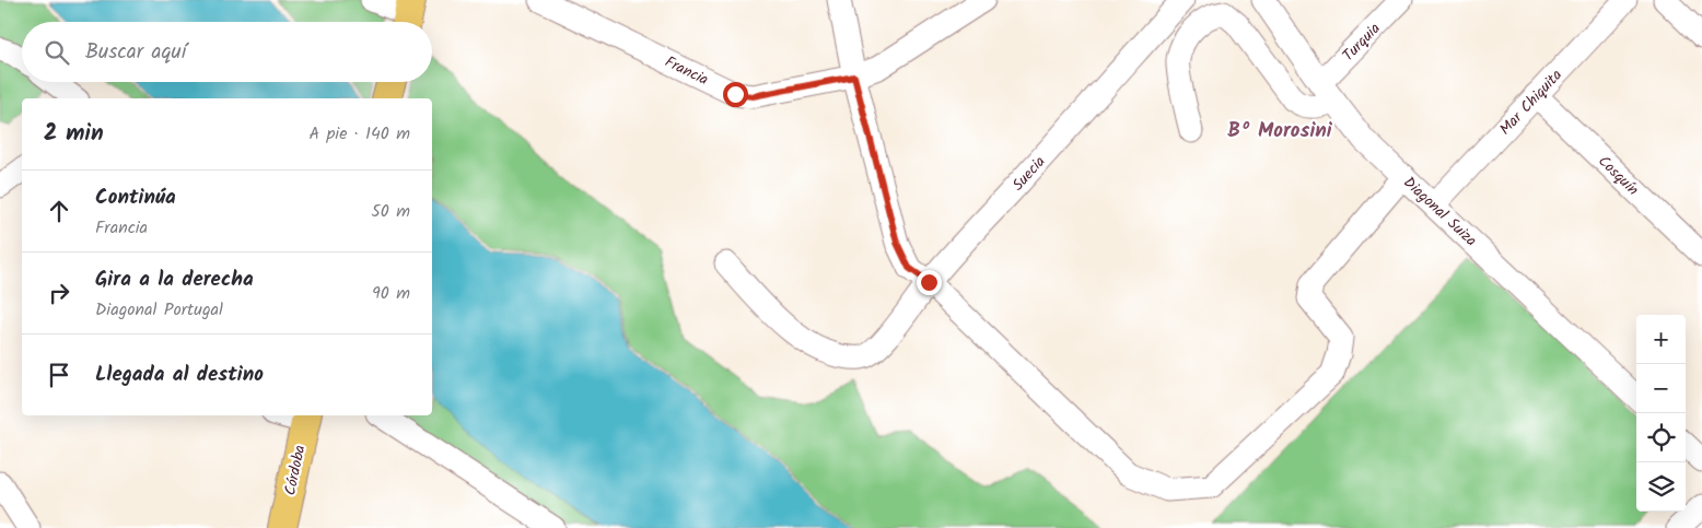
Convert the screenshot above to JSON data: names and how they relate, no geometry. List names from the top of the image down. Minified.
{"streets":{"main road":["Córdoba"],"street":["Turquia","Francia","Mar Chiquita","Suecia","Cosquín","Diagonal Suiza"]},"crossings":[["Turquia","Diagonal Suiza"],["Mar Chiquita","Cosquín"],["Mar Chiquita","Diagonal Suiza"]],"districts":["Bº Morosini"],"page":{"search":"Buscar aquí","heading":["2 min","A pie · 140 m"],"list":[["Continúa","Francia","50 m"],["Gira a la derecha","Diagonal Portugal","90 m"],"Llegada al destino"],"map_buttons":["+","−"]}}
